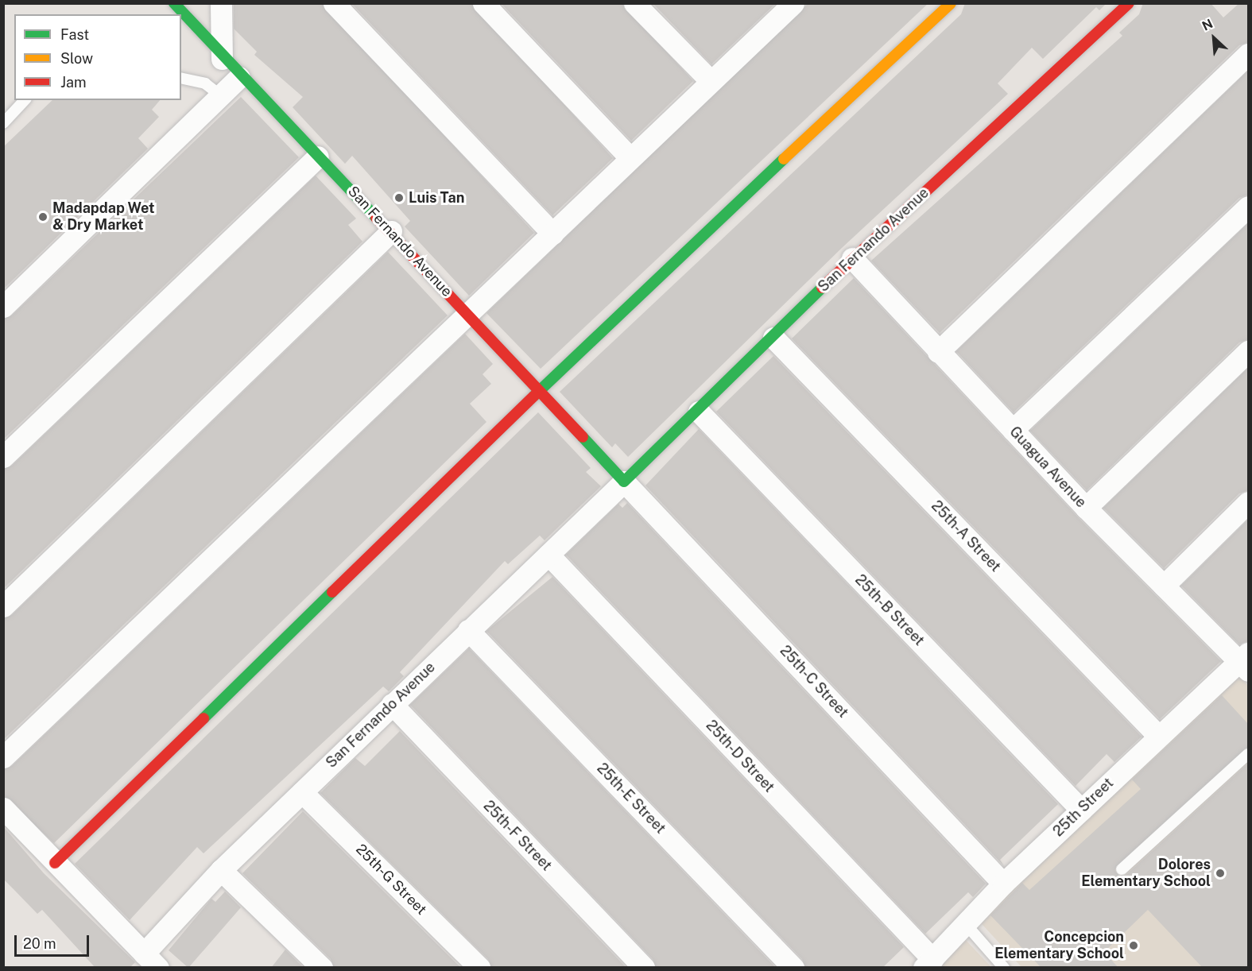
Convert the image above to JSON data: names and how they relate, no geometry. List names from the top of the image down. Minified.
{"streets":{"main road":["San Fernando Avenue"],"street":["Guagua Avenue","25th-A Street","25th-B Street","25th-C Street","25th-D Street","25th-E Street","25th Street","25th-F Street","25th-G Street"]},"crossings":[["San Fernando Avenue","Guagua Avenue"],["San Fernando Avenue","25th-A Street"],["San Fernando Avenue","25th-B Street"],["San Fernando Avenue","25th-C Street"],["San Fernando Avenue","25th-D Street"],["San Fernando Avenue","25th-E Street"],["San Fernando Avenue","25th-F Street"],["San Fernando Avenue","25th-G Street"],["Guagua Avenue","25th Street"],["25th-A Street","25th Street"],["25th-B Street","25th Street"],["25th-C Street","25th Street"],["25th-D Street","25th Street"]],"places":["Luis Tan","Madapdap Wet & Dry Market","Dolores Elementary School","Concepcion Elementary School"],"legend":["Fast","Slow","Jam"],"scale_bar":"20 m","north":"top left"}
